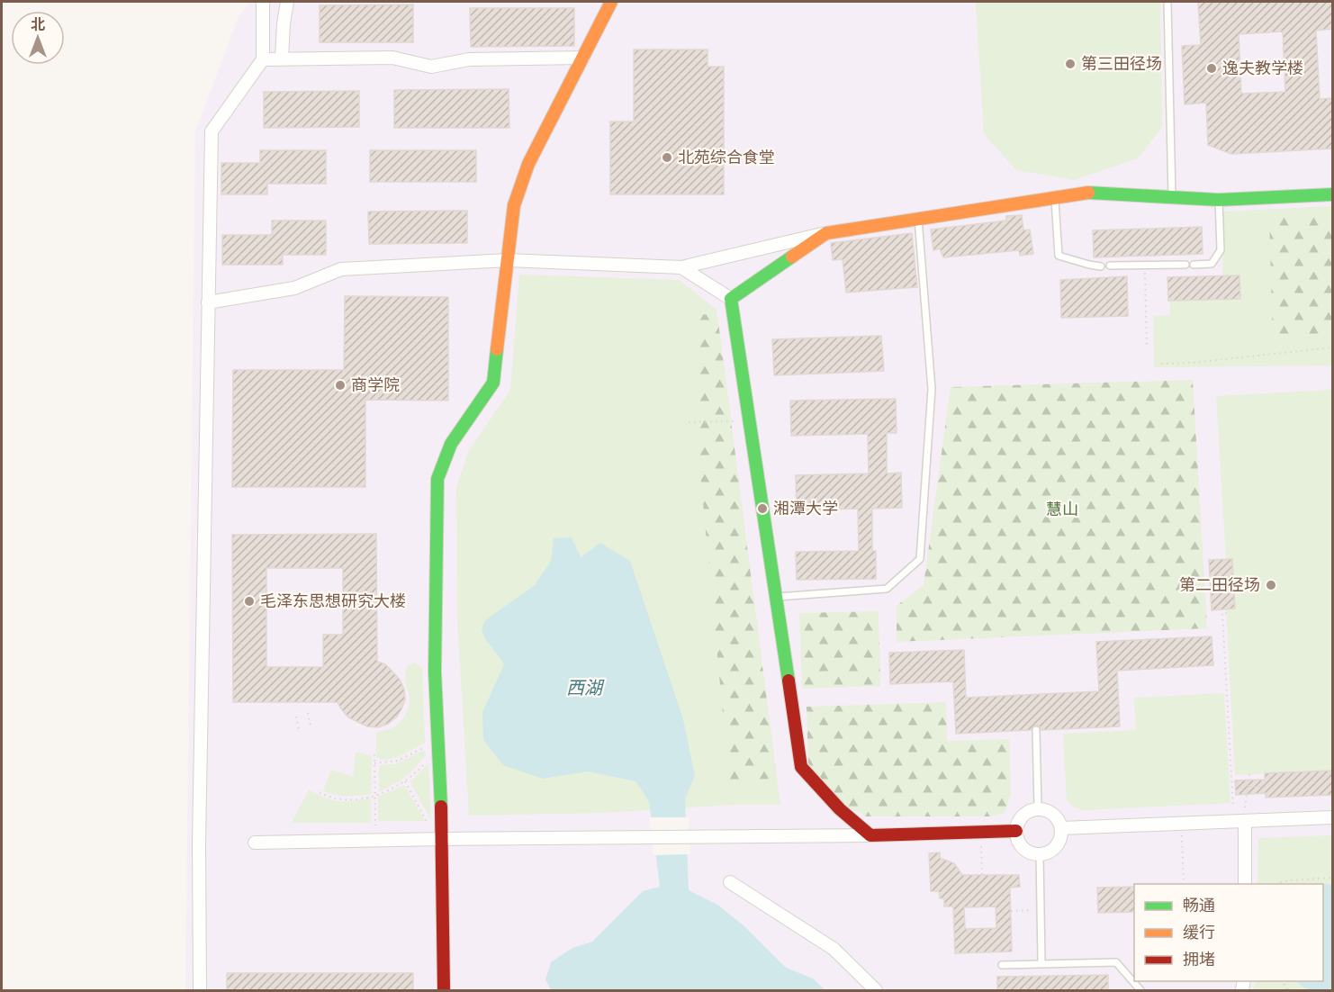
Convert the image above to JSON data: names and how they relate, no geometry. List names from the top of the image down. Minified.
{"water":["西湖"],"parks":["慧山"],"places":["第三田径场","逸夫教学楼","北苑综合食堂","商学院","湘潭大学","第二田径场","毛泽东思想研究大楼"],"legend":["畅通","缓行","拥堵"],"north":"top"}
